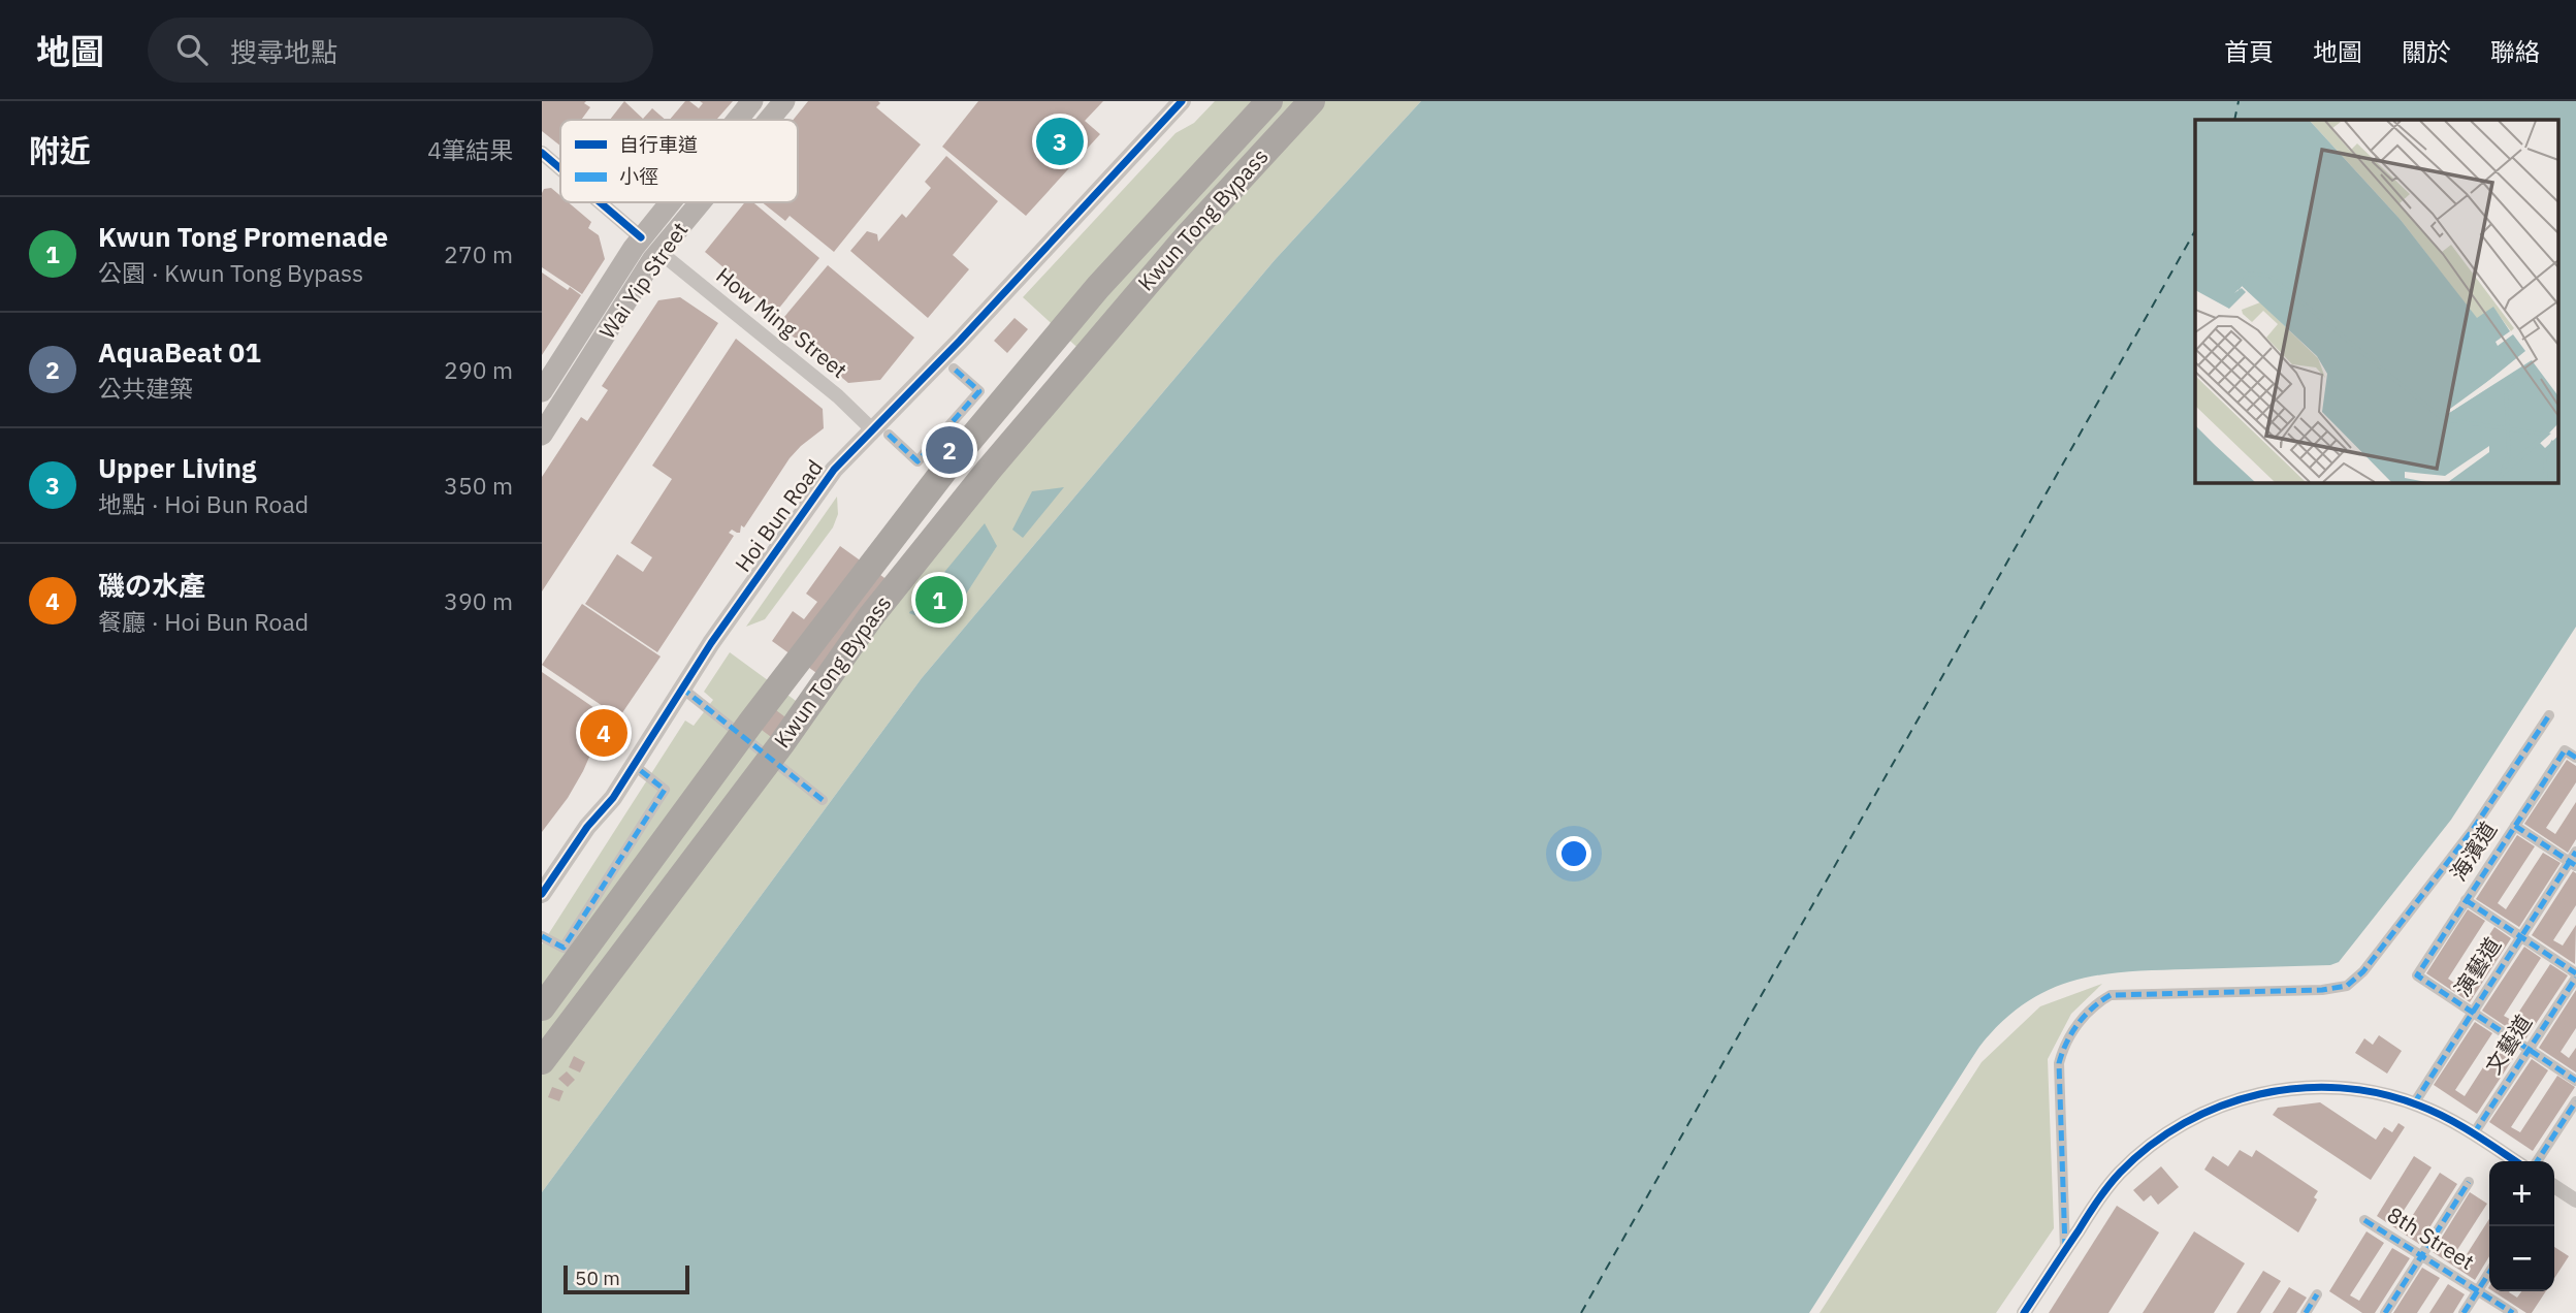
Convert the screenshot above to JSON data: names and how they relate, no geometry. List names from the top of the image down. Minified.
{"streets":{"highway":["Kwun Tong Bypass"],"main road":["Wai Yip Street"],"street":["How Ming Street","Hoi Bun Road","海濱道","演藝道","文藝道","8th Street"]},"crossings":[["Wai Yip Street","How Ming Street"],["How Ming Street","Hoi Bun Road"],["海濱道","演藝道"]],"legend":["自行車道","小徑"],"scale_bar":"50 m","page":{"header":"地圖","search":"搜尋地點","nav":["首頁","地圖","關於","聯絡"],"heading":["附近","4筆結果"],"pins":["3","2","1","4"],"list":[{"mark":"1","name":"Kwun Tong Promenade","note":"公園 · Kwun Tong Bypass","value":"270 m"},{"mark":"2","name":"AquaBeat 01","note":"公共建築","value":"290 m"},{"mark":"3","name":"Upper Living","note":"地點 · Hoi Bun Road","value":"350 m"},{"mark":"4","name":"磯の水產","note":"餐廳 · Hoi Bun Road","value":"390 m"}],"map_buttons":["+","−"],"scale":"50 m"}}
